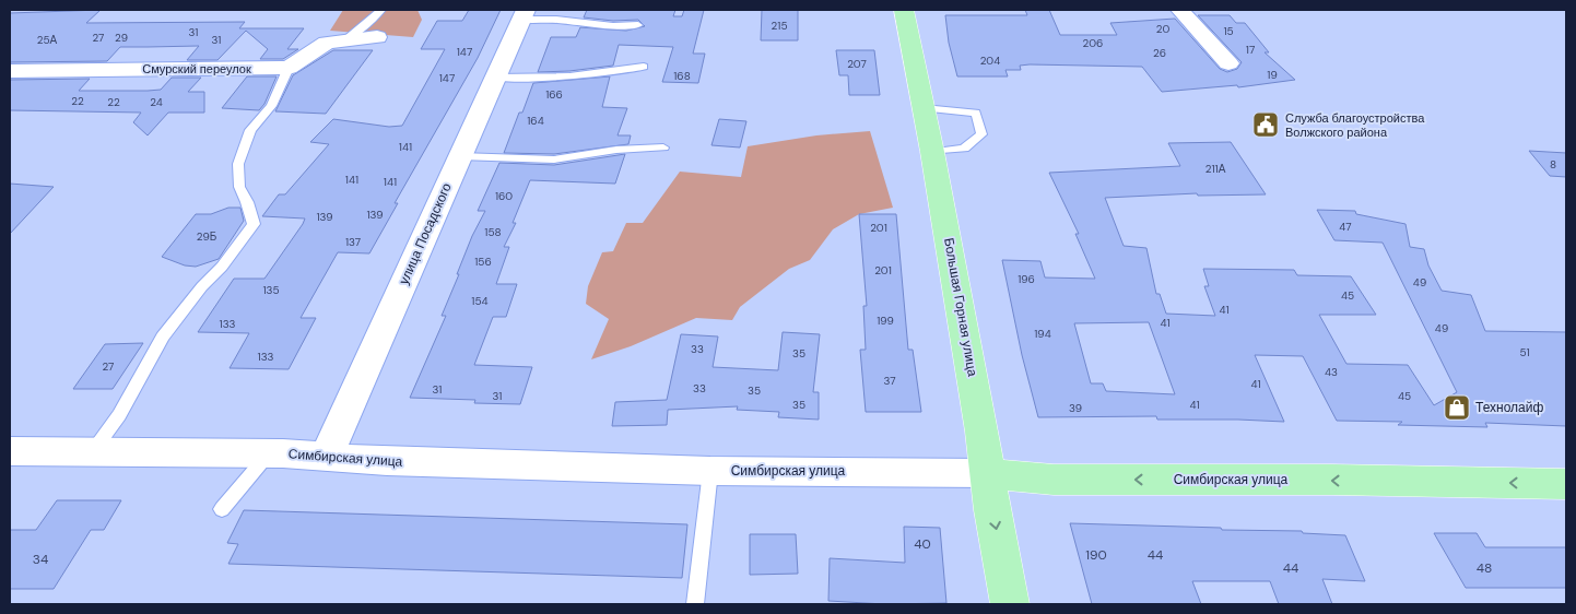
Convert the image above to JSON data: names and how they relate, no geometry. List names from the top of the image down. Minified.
{"streets":{"main road":["Большая Горная улица","Симбирская улица"],"street":["Смурский переулок","улица Посадского"]},"crossings":[["улица Посадского","Симбирская улица"],["Большая Горная улица","Симбирская улица"]],"one_way":["Симбирская улица"],"places":{"public building":["Служба благоустройства Волжского района"],"shop":["Технолайф"]},"house_numbers":["215","20","15","31","27","29","25А","31","206","17","147","26","204","207","19","168","147","166","22","22","24","164","141","8","211А","141","141","160","139","139","47","201","158","29Б","137","156","201","196","49","135","45","154","41","199","41","133","49","194","33","51","35","133","27","43","37","41","33","31","35","31","45","35","41","39","40","190","44","34","44","48"]}
